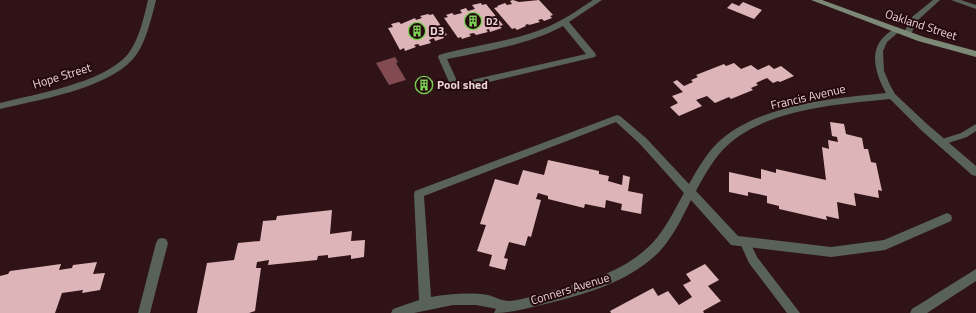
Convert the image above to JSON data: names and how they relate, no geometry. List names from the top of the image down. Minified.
{"streets":{"main road":["Oakland Street"],"street":["Hope Street","Francis Avenue","Conners Avenue"]},"crossings":[["Francis Avenue","Conners Avenue"]],"places":{"building":["D2","D3","Pool shed"]}}
